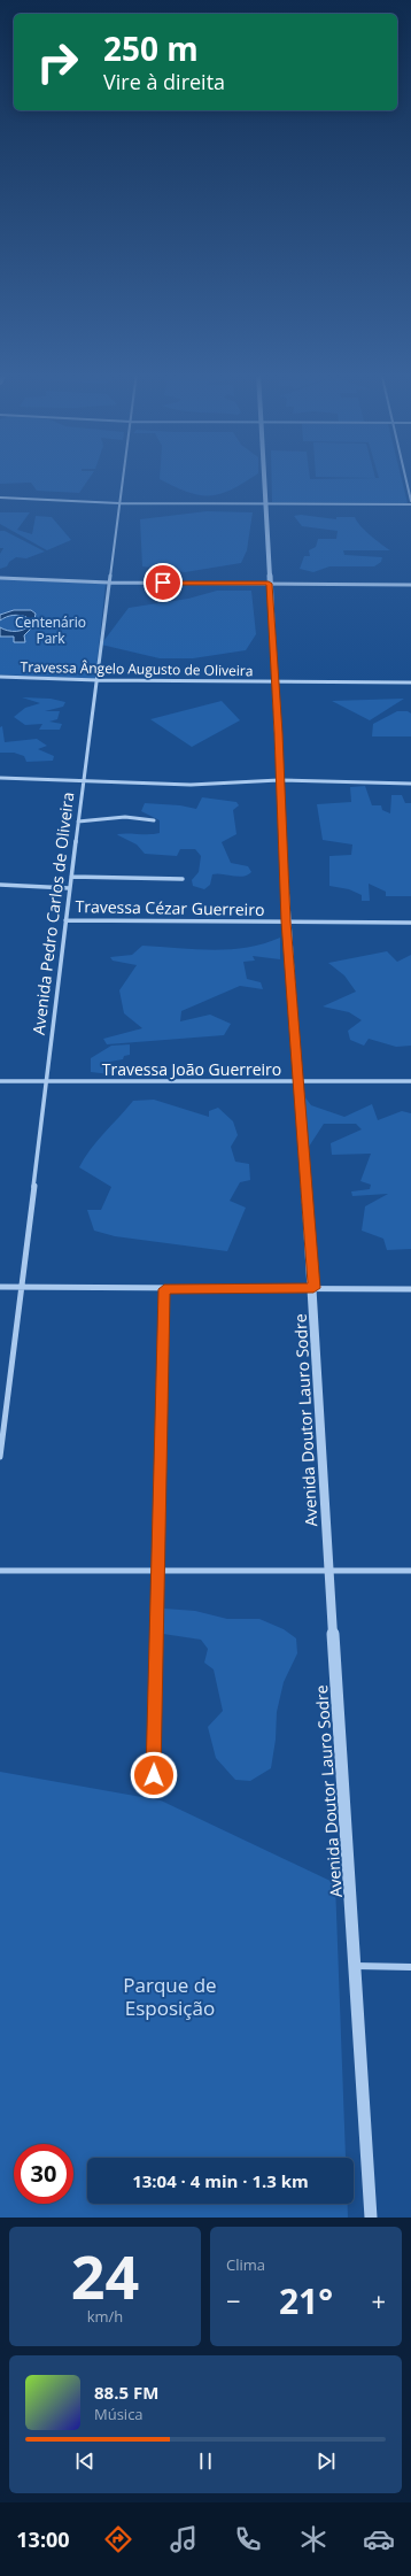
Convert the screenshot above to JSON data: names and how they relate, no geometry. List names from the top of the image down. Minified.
{"streets":{"street":["Travessa Ângelo Augusto de Oliveira","Travessa Cézar Guerreiro","Avenida Pedro Carlos de Oliveira","Travessa João Guerreiro","Avenida Doutor Lauro Sodre"]},"crossings":[["Travessa Ângelo Augusto de Oliveira","Avenida Pedro Carlos de Oliveira"],["Travessa Ângelo Augusto de Oliveira","Avenida Doutor Lauro Sodre"],["Travessa Cézar Guerreiro","Avenida Pedro Carlos de Oliveira"],["Travessa Cézar Guerreiro","Avenida Doutor Lauro Sodre"],["Avenida Pedro Carlos de Oliveira","Travessa João Guerreiro"],["Travessa João Guerreiro","Avenida Doutor Lauro Sodre"]],"parks":["Centenário Park","Parque de Esposição"],"page":{"turn":["250 m","Vire à direita"],"limit":"30","trip":"13:04 · 4 min · 1.3 km","tile":[["24","km/h"],"Clima"],"heat":["−","21°","+"],"song":["88.5 FM","Música"],"tabs":"13:00"}}
